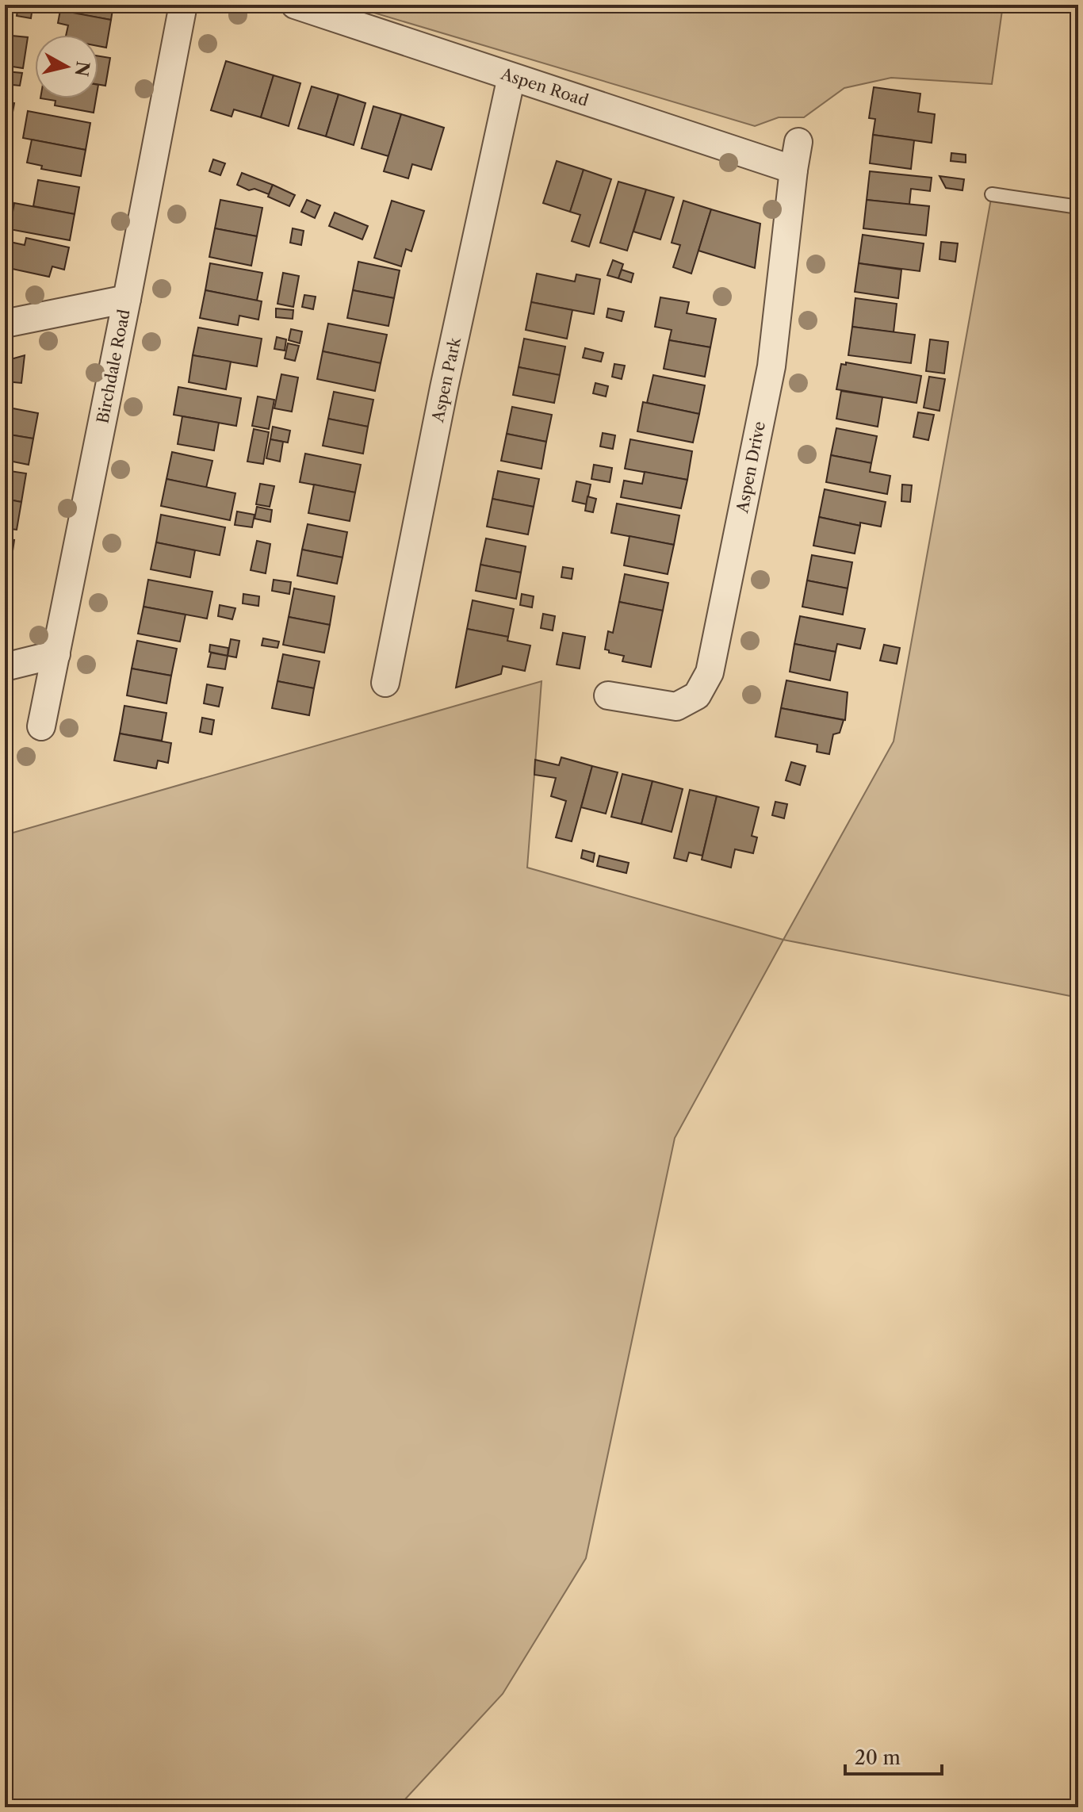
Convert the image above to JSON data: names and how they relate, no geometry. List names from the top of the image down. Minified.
{"streets":{"street":["Aspen Road","Birchdale Road","Aspen Park","Aspen Drive"]},"crossings":[["Aspen Road","Aspen Park"],["Aspen Road","Aspen Drive"]],"scale_bar":"20 m","north":"right"}
